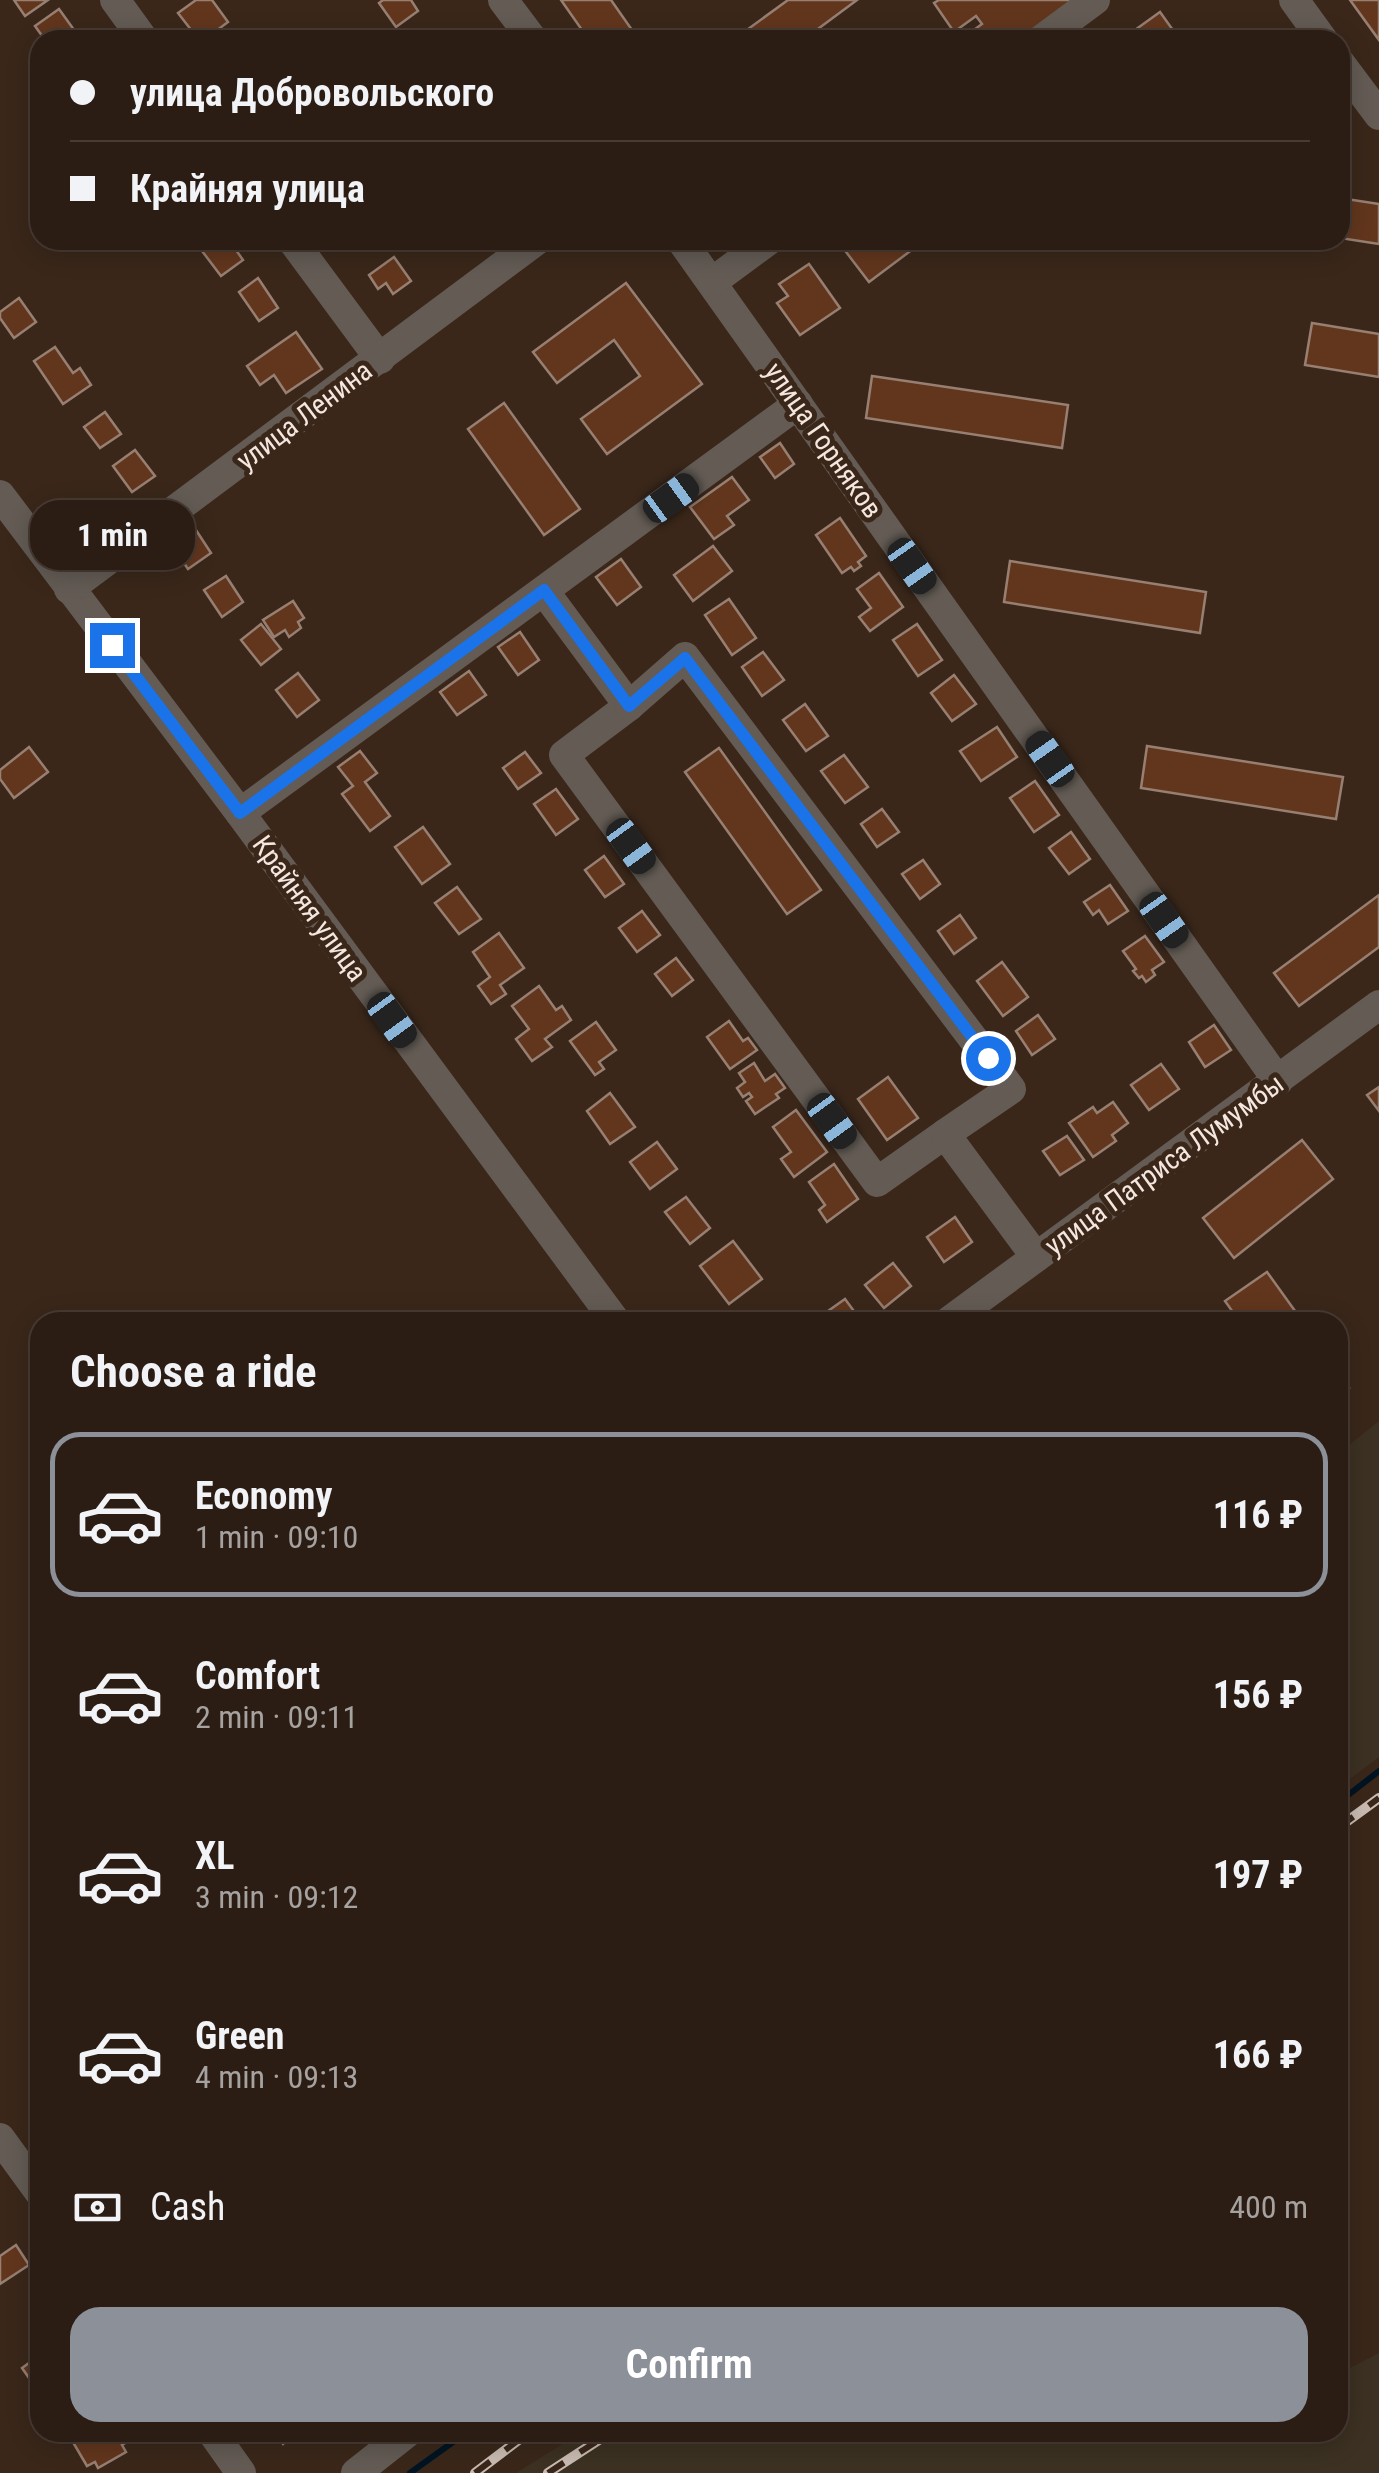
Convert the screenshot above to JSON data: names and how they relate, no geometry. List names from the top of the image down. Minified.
{"streets":{"street":["улица Ленина","улица Горняков","Крайняя улица","улица Патриса Лумумбы"]},"crossings":[["улица Ленина","Крайняя улица"],["улица Горняков","улица Патриса Лумумбы"]],"page":{"banner":["улица Добровольского","Крайняя улица"],"bubble":"1 min","heading":"Choose a ride","list":[{"name":"Economy","note":"1 min · 09:10","value":"116 ₽"},{"name":"Comfort","note":"2 min · 09:11","value":"156 ₽"},{"name":"XL","note":"3 min · 09:12","value":"197 ₽"},{"name":"Green","note":"4 min · 09:13","value":"166 ₽"}],"pay":["Cash","400 m"],"buttons":"Confirm"}}
